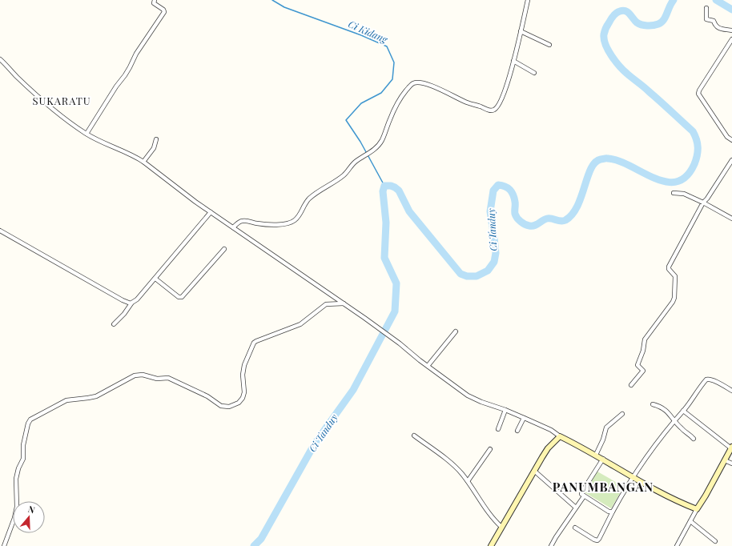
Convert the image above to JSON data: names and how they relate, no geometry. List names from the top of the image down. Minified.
{"districts":["SUKARATU","PANUMBANGAN"],"water":["Ci Kidang","Ci Tanduy"],"north":"top"}
